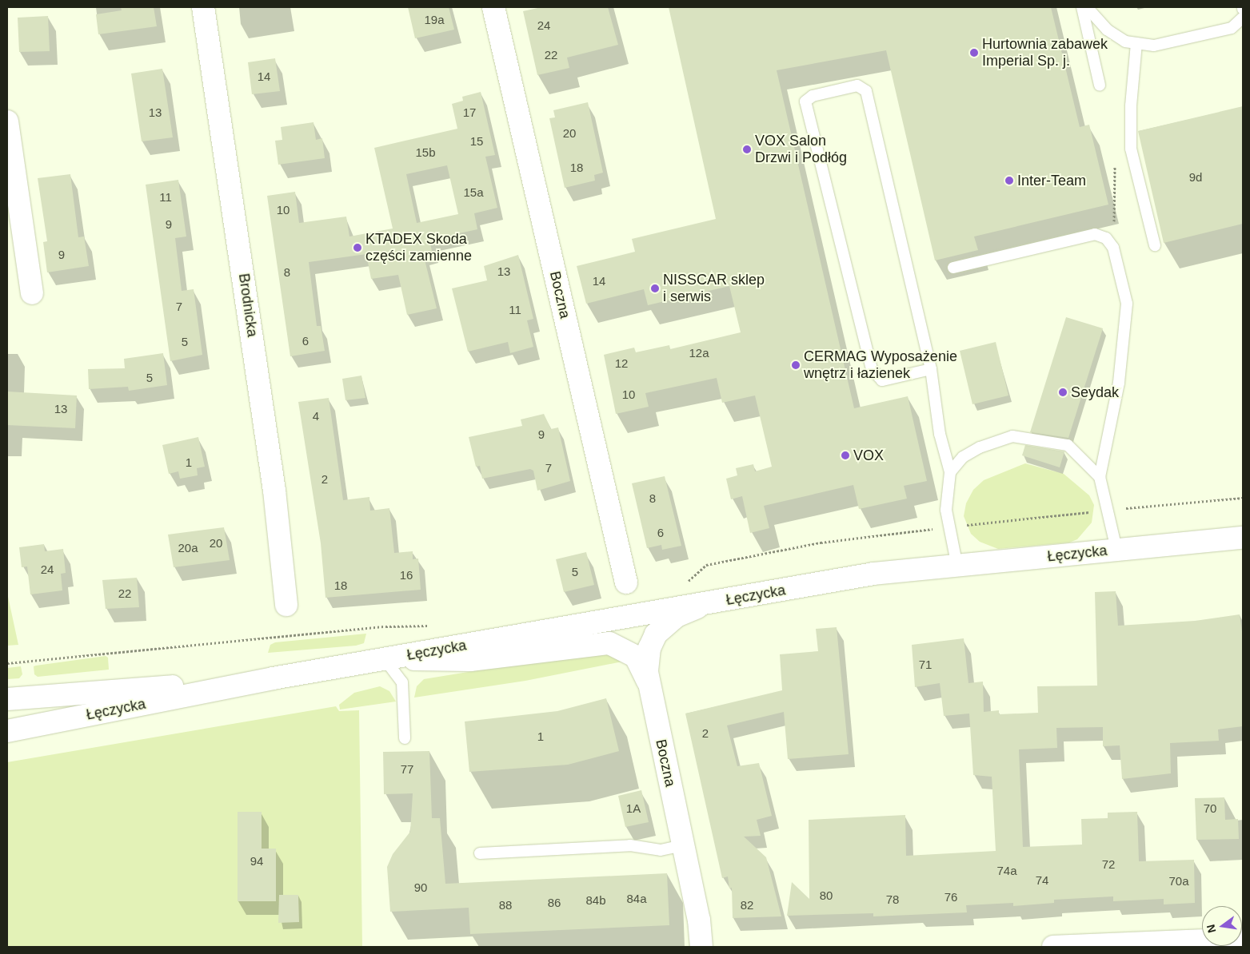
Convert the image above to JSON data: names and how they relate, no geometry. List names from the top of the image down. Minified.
{"streets":{"street":["Boczna","Brodnicka","Łęczycka"]},"places":["Hurtownia zabawek Imperial Sp. j.","VOX Salon Drzwi i Podłóg","Inter-Team","KTADEX Skoda części zamienne","NISSCAR sklep i serwis","CERMAG Wyposażenie wnętrz i łazienek","Seydak","VOX"],"house_numbers":["19a","24","22","14","13","17","20","15","15b","18","9d","15a","11","10","9","9","13","8","14","7","11","6","5","12a","12","5","10","13","4","9","1","7","2","8","6","20","20a","24","5","16","18","22","71","2","1","77","1A","70","94","72","74a","74","70a","90","80","76","84a","78","84b","86","88","82"],"north":"left"}
